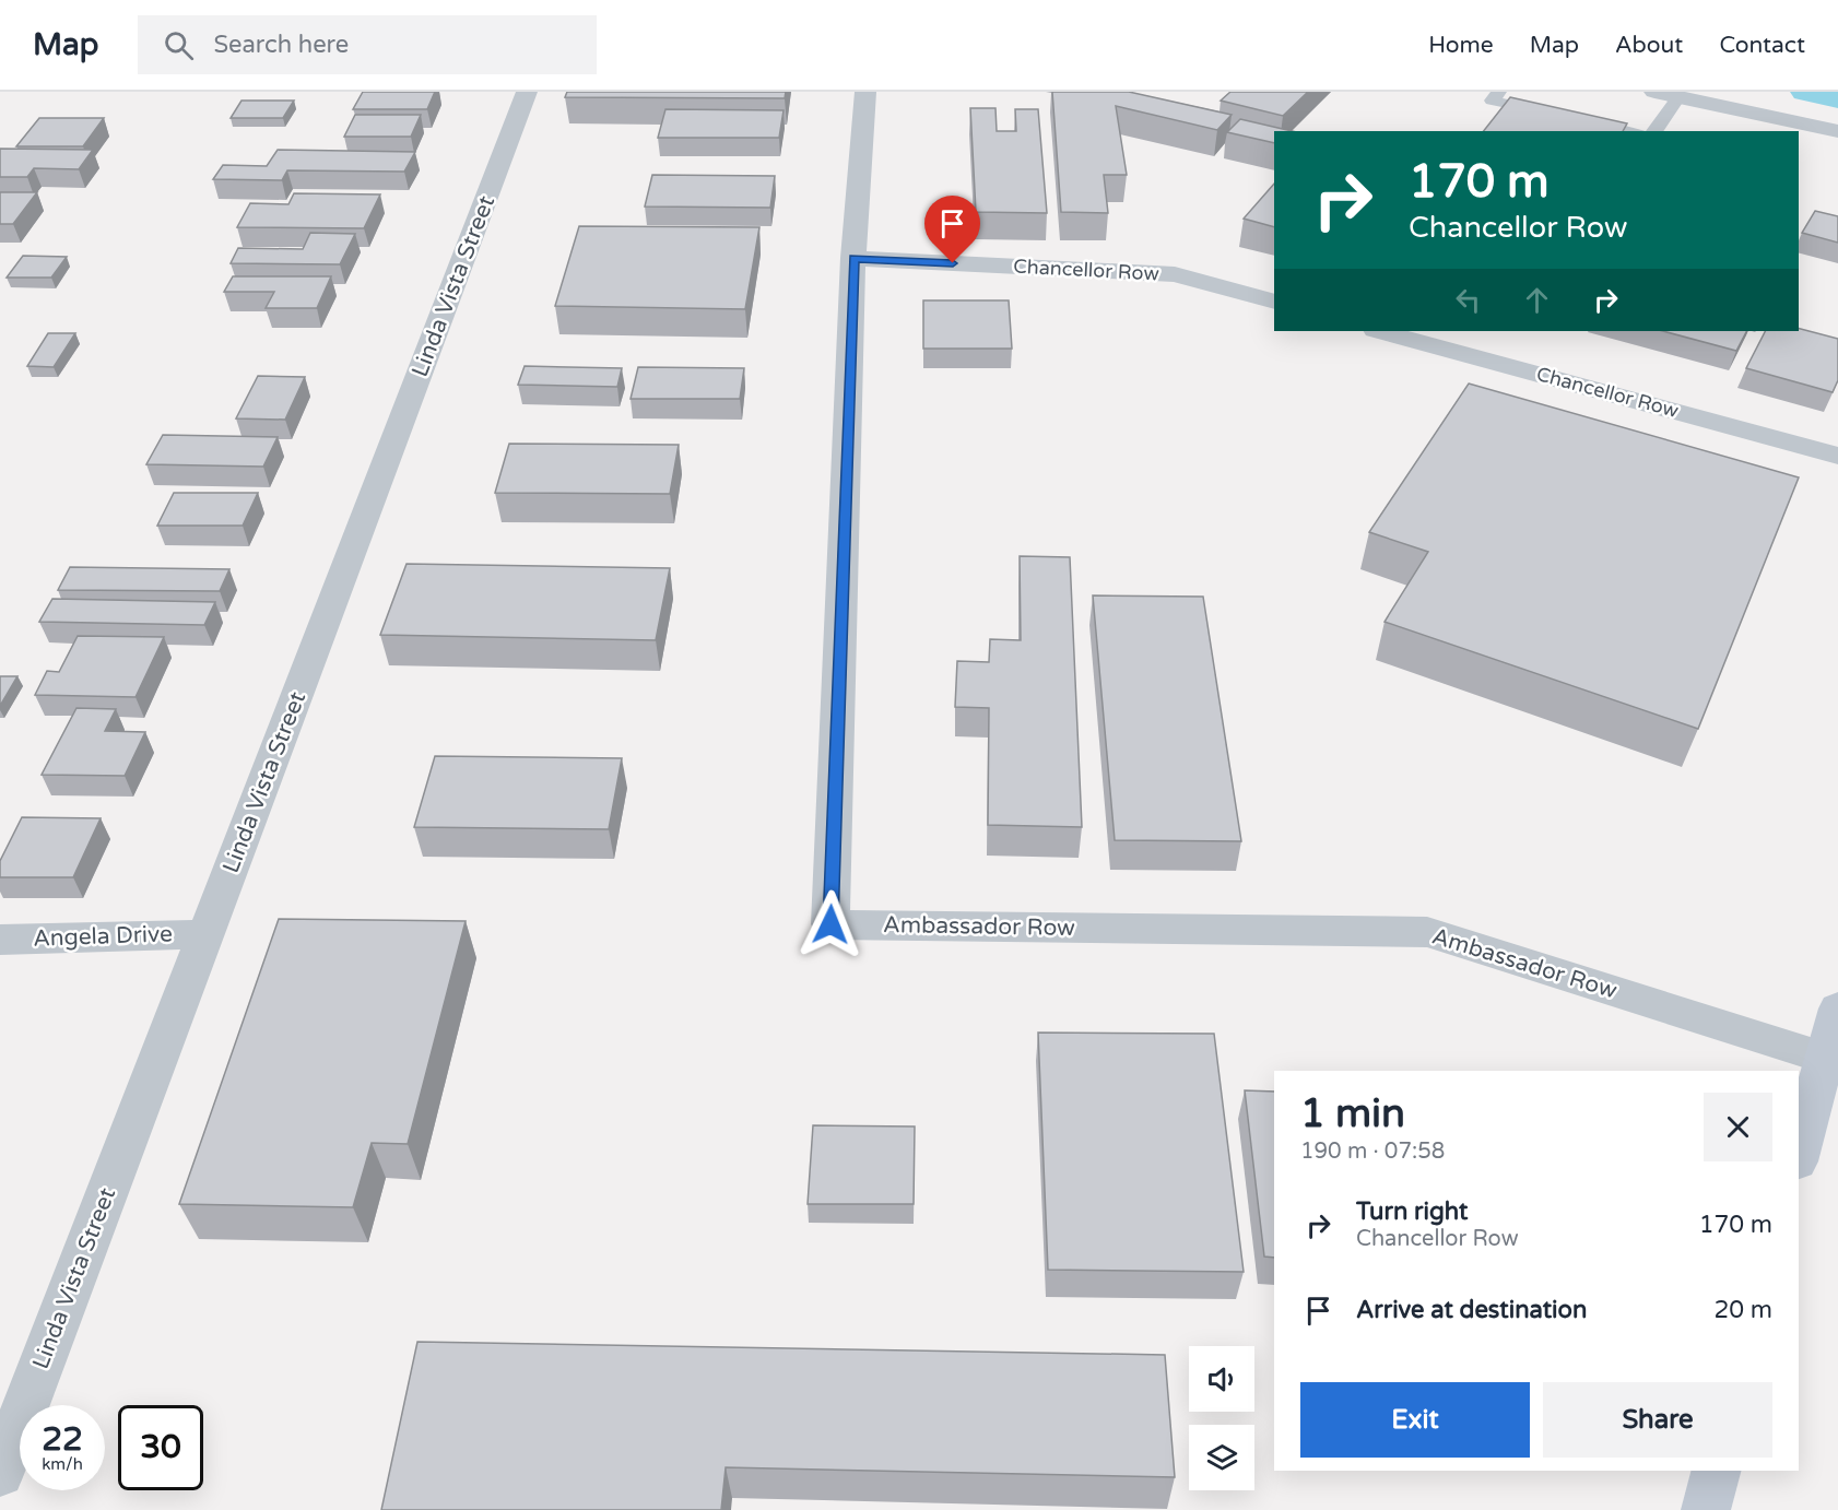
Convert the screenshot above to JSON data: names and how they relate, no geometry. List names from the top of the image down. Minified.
{"streets":{"street":["Chancellor Row","Linda Vista Street","Ambassador Row","Angela Drive"]},"crossings":[["Chancellor Row","Ambassador Row"],["Linda Vista Street","Angela Drive"]],"page":{"header":"Map","search":"Search here","nav":["Home","Map","About","Contact"],"turn":["170 m","Chancellor Row"],"heading":["1 min","190 m · 07:58"],"list":[{"name":"Turn right","note":"Chancellor Row","value":"170 m"},{"name":"Arrive at destination","value":"20 m"}],"buttons":["Exit","Share"],"speed":"22 km/h","limit":"30"}}
